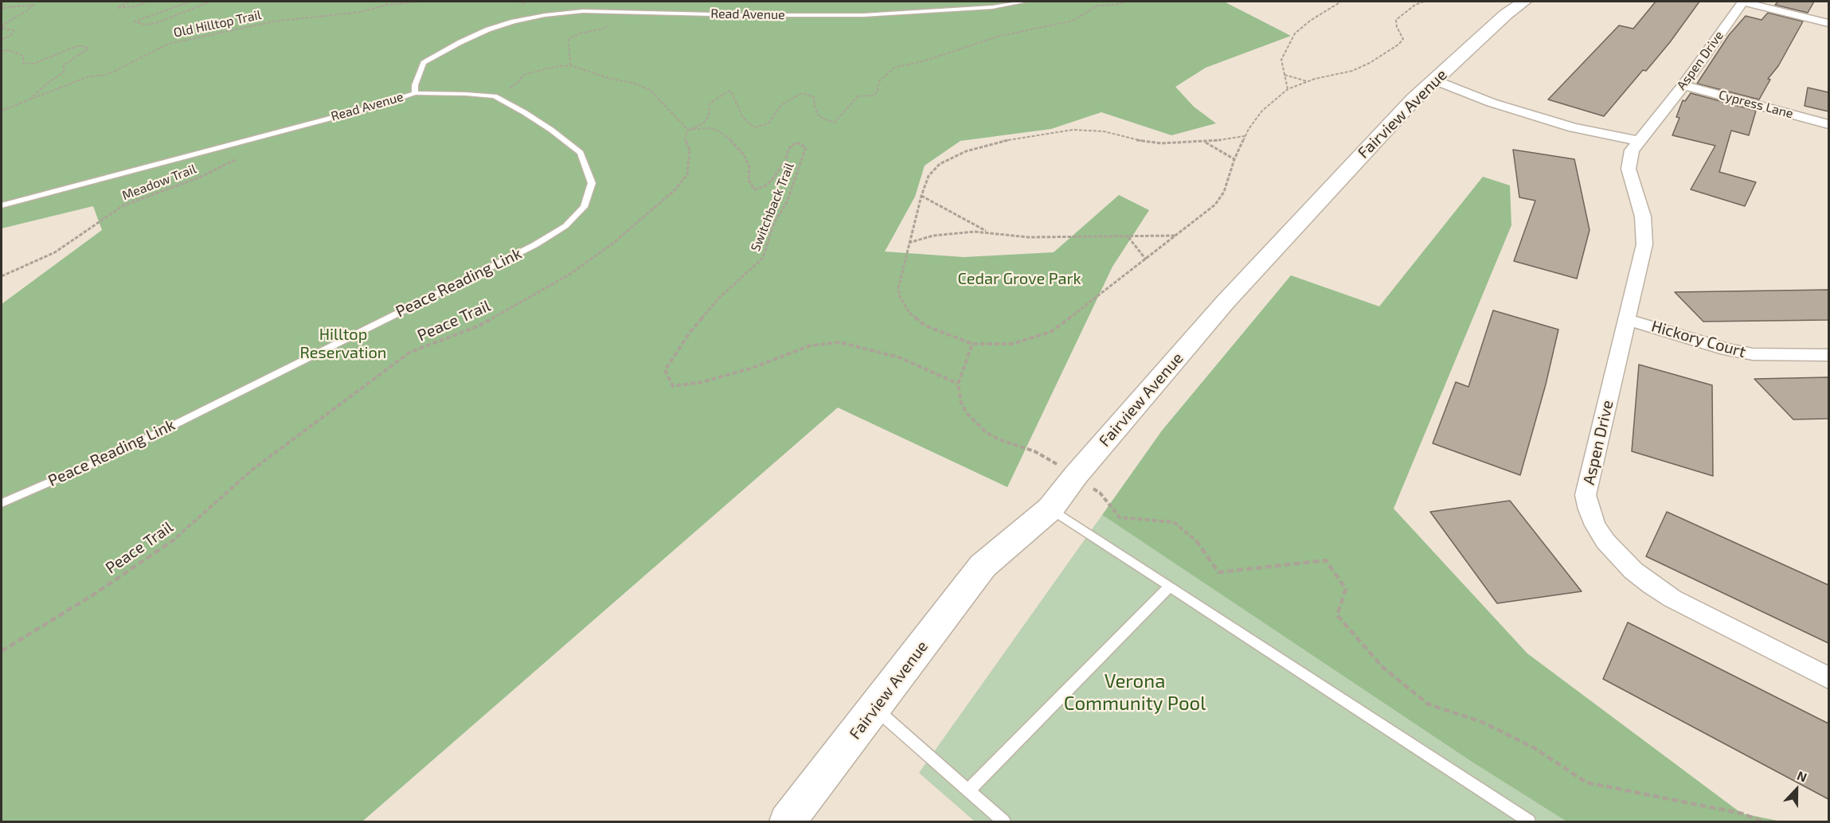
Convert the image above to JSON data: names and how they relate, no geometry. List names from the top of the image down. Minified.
{"streets":{"main road":["Fairview Avenue"],"street":["Aspen Drive","Cypress Lane","Hickory Court"],"lane":["Read Avenue","Peace Reading Link"],"path":["Old Hilltop Trail","Meadow Trail","Switchback Trail","Peace Trail"]},"crossings":[["Read Avenue","Peace Reading Link"],["Aspen Drive","Cypress Lane"],["Aspen Drive","Hickory Court"],["Switchback Trail","Peace Trail"]],"parks":["Cedar Grove Park","Hilltop Reservation","Verona Community Pool"],"north":"top"}
